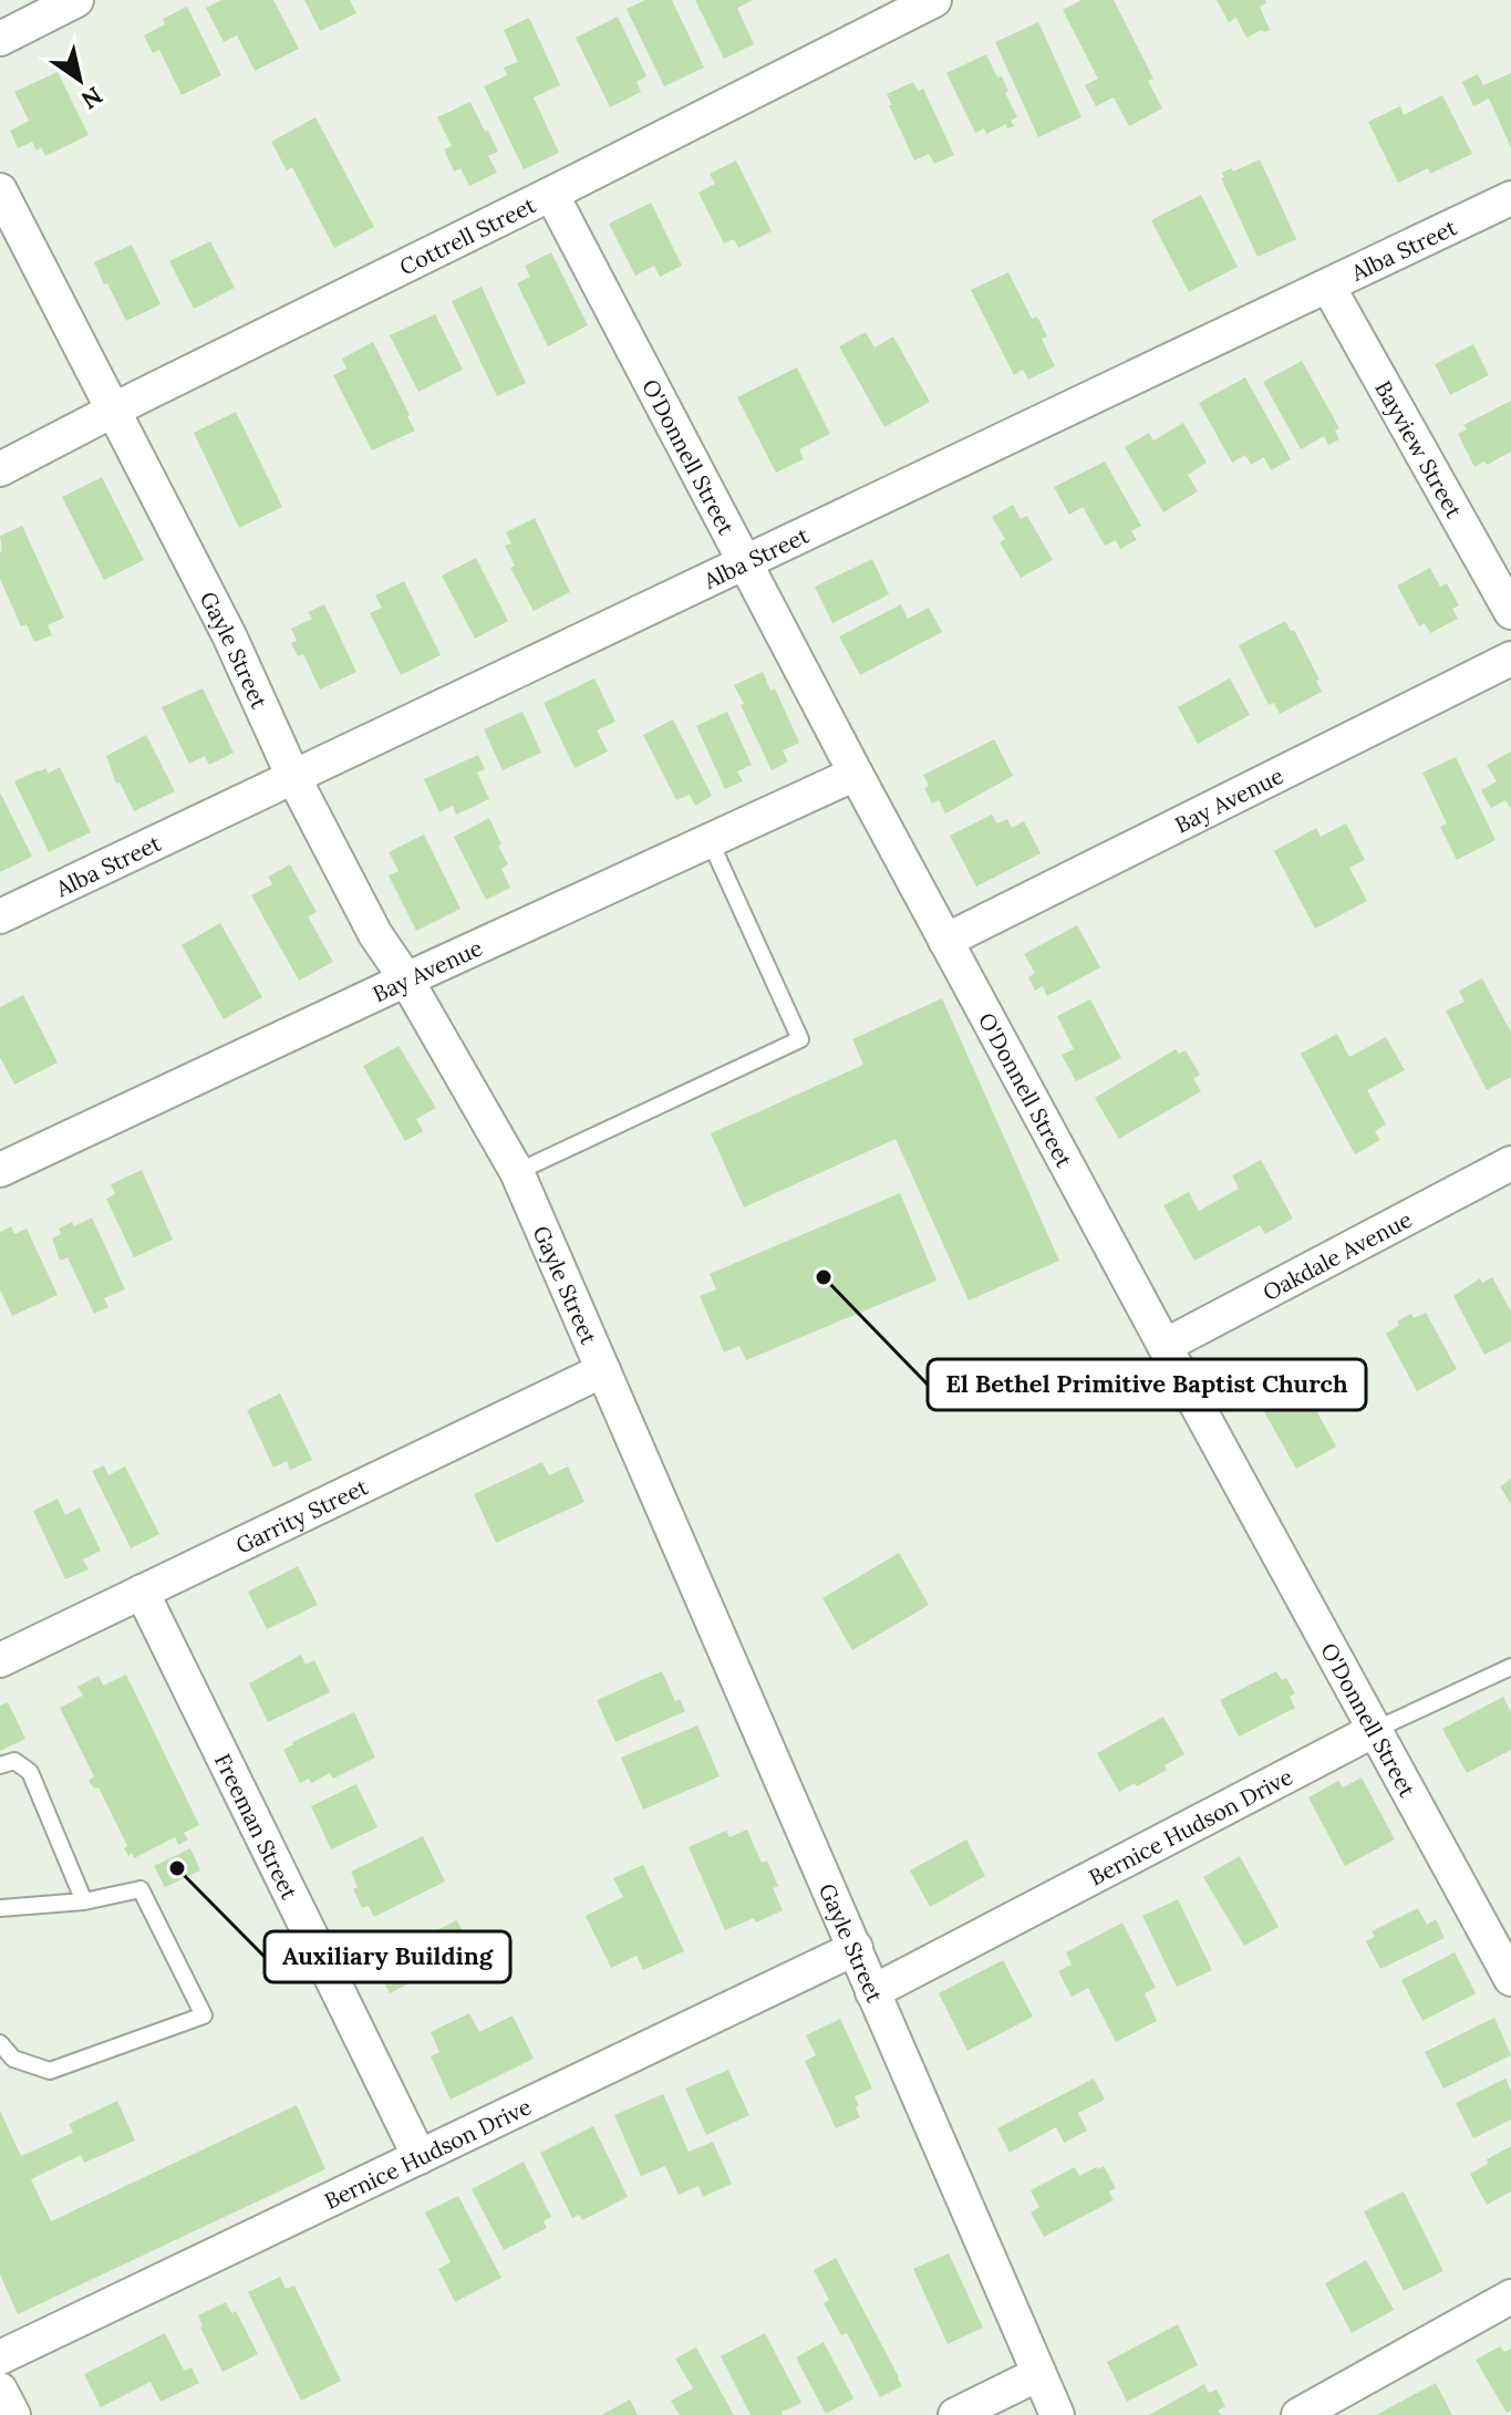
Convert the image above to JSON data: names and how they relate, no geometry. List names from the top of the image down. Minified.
{"streets":{"street":["Cottrell Street","Alba Street","Bayview Street","O'Donnell Street","Gayle Street","Bay Avenue","Oakdale Avenue","Garrity Street","Bernice Hudson Drive","Freeman Street"]},"crossings":[["Cottrell Street","O'Donnell Street"],["Cottrell Street","Gayle Street"],["Alba Street","Bayview Street"],["Alba Street","O'Donnell Street"],["Alba Street","Gayle Street"],["O'Donnell Street","Bay Avenue"],["O'Donnell Street","Oakdale Avenue"],["O'Donnell Street","Bernice Hudson Drive"],["Gayle Street","Bay Avenue"],["Gayle Street","Garrity Street"],["Gayle Street","Bernice Hudson Drive"],["Garrity Street","Freeman Street"],["Bernice Hudson Drive","Freeman Street"]],"places":["El Bethel Primitive Baptist Church","Auxiliary Building"],"north":"bottom right"}
